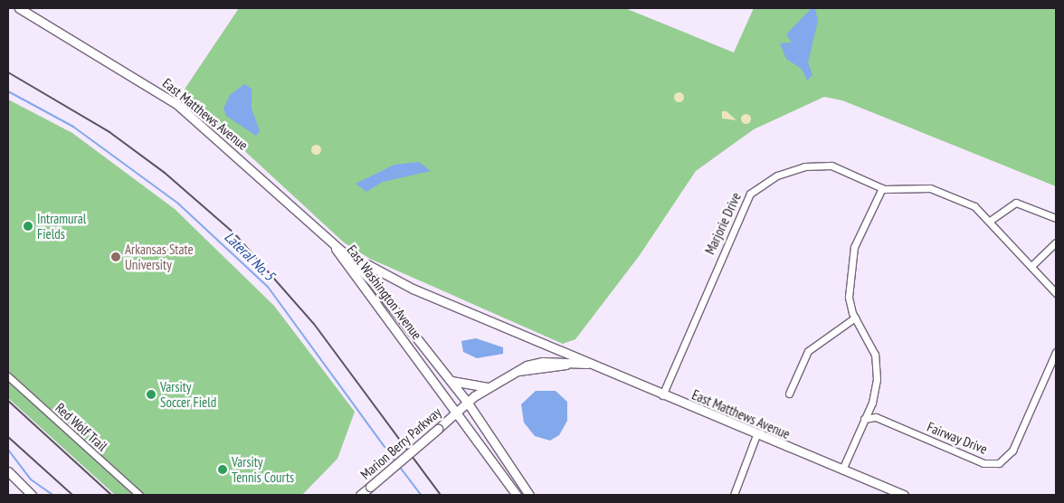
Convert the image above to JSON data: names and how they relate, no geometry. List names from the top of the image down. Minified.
{"streets":{"street":["East Matthews Avenue","Marjorie Drive","East Washington Avenue","Red Wolf Trail","Fairway Drive","Marion Berry Parkway"]},"crossings":[["East Matthews Avenue","Marjorie Drive"],["East Matthews Avenue","East Washington Avenue"],["East Matthews Avenue","Marion Berry Parkway"],["East Washington Avenue","Marion Berry Parkway"]],"water":["Lateral No. 5"],"places":["Intramural Fields","Arkansas State University","Varsity Soccer Field","Varsity Tennis Courts"]}
